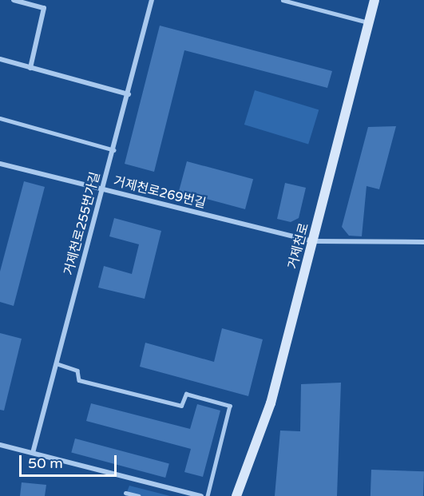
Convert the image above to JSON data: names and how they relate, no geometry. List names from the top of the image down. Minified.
{"streets":{"main road":["거제천로"],"street":["거제천로269번길","거제천로255번가길"]},"crossings":[["거제천로269번길","거제천로255번가길"],["거제천로269번길","거제천로"]],"scale_bar":"50 m"}
